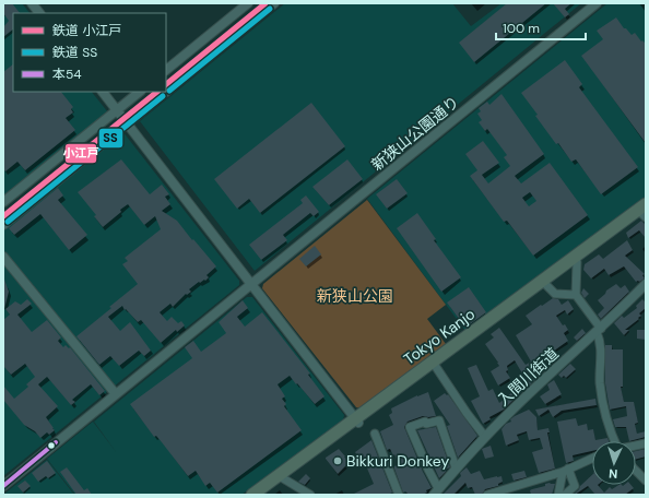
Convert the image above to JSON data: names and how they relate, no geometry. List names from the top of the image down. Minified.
{"streets":{"highway":["Tokyo Kanjo"],"street":["新狭山公園通り","入間川街道"]},"parks":["新狭山公園"],"places":["Bikkuri Donkey"],"lines":["rail line 小江戸","rail line SS","transit line 本54"],"legend":["鉄道 小江戸","鉄道 SS","本54"],"scale_bar":"100 m","north":"bottom"}
